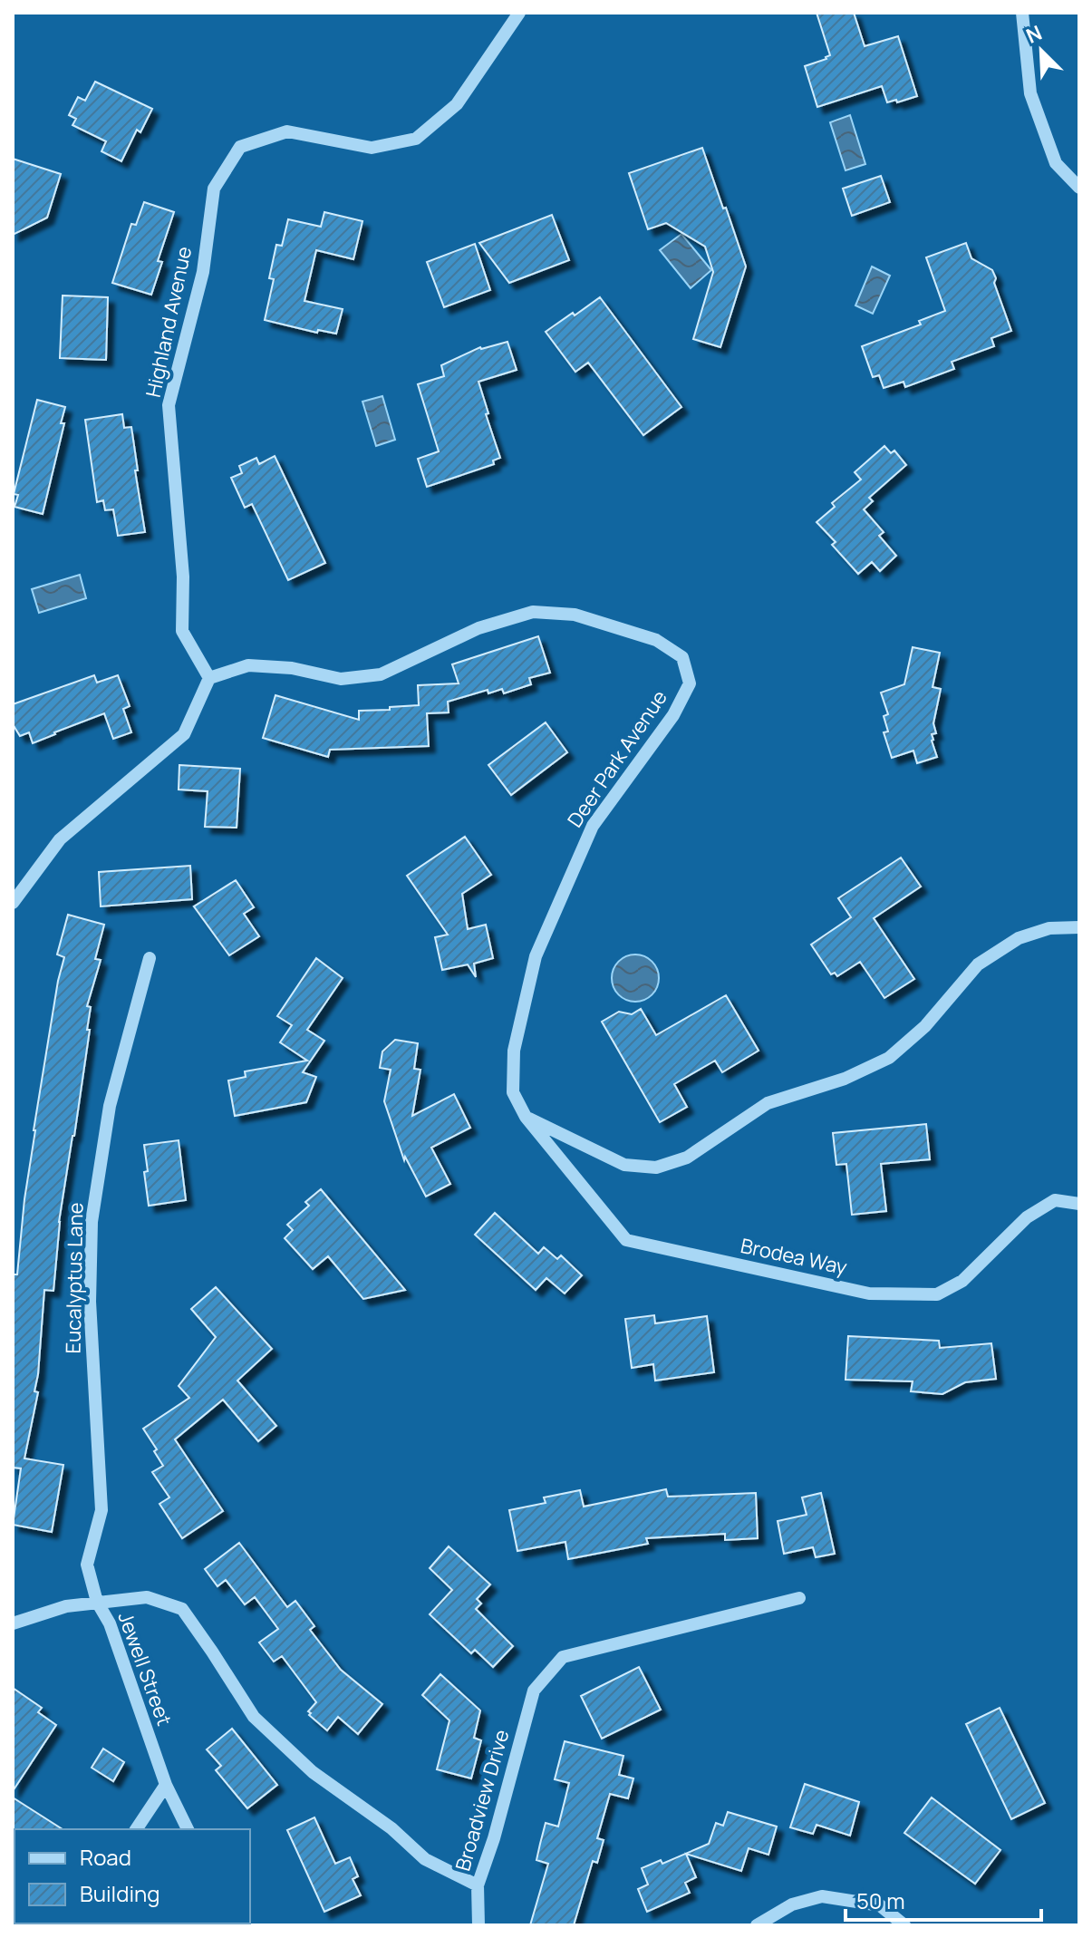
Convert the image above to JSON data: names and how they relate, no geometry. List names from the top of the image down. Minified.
{"streets":{"street":["Highland Avenue","Deer Park Avenue","Brodea Way","Eucalyptus Lane","Jewell Street","Broadview Drive"]},"crossings":[["Highland Avenue","Deer Park Avenue"],["Deer Park Avenue","Brodea Way"],["Eucalyptus Lane","Jewell Street"],["Eucalyptus Lane","Broadview Drive"],["Jewell Street","Broadview Drive"]],"legend":["Road","Building"],"scale_bar":"50 m","north":"top left"}
